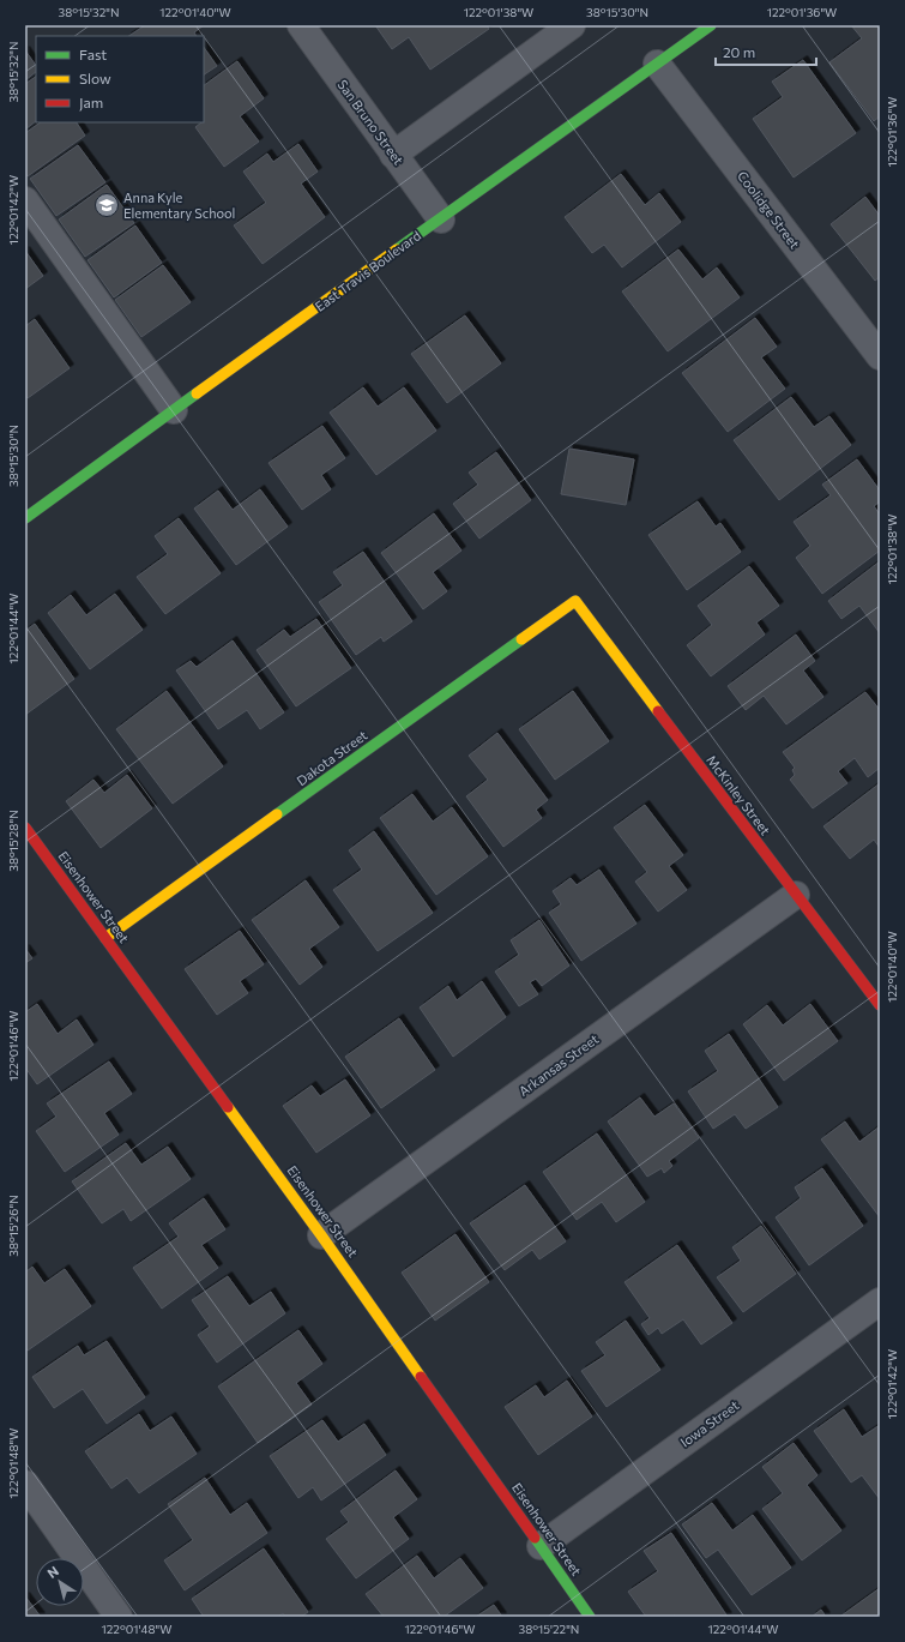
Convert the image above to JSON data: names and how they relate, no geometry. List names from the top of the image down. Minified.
{"streets":{"street":["San Bruno Street","Coolidge Street","East Travis Boulevard","Dakota Street","McKinley Street","Eisenhower Street","Arkansas Street","Iowa Street"]},"crossings":[["San Bruno Street","East Travis Boulevard"],["Coolidge Street","East Travis Boulevard"],["Dakota Street","McKinley Street"],["Dakota Street","Eisenhower Street"],["McKinley Street","Arkansas Street"],["Eisenhower Street","Arkansas Street"],["Eisenhower Street","Iowa Street"]],"places":{"school or university":["Anna Kyle Elementary School"]},"legend":["Fast","Slow","Jam"],"scale_bar":"20 m","north":"top left","coordinates":["38°15'32\"N","122°01'40\"W","122°01'38\"W","38°15'30\"N","122°01'36\"W","122°01'42\"W","122°01'44\"W","38°15'28\"N","122°01'46\"W","38°15'26\"N","122°01'48\"W","38°15'22\"N"]}
